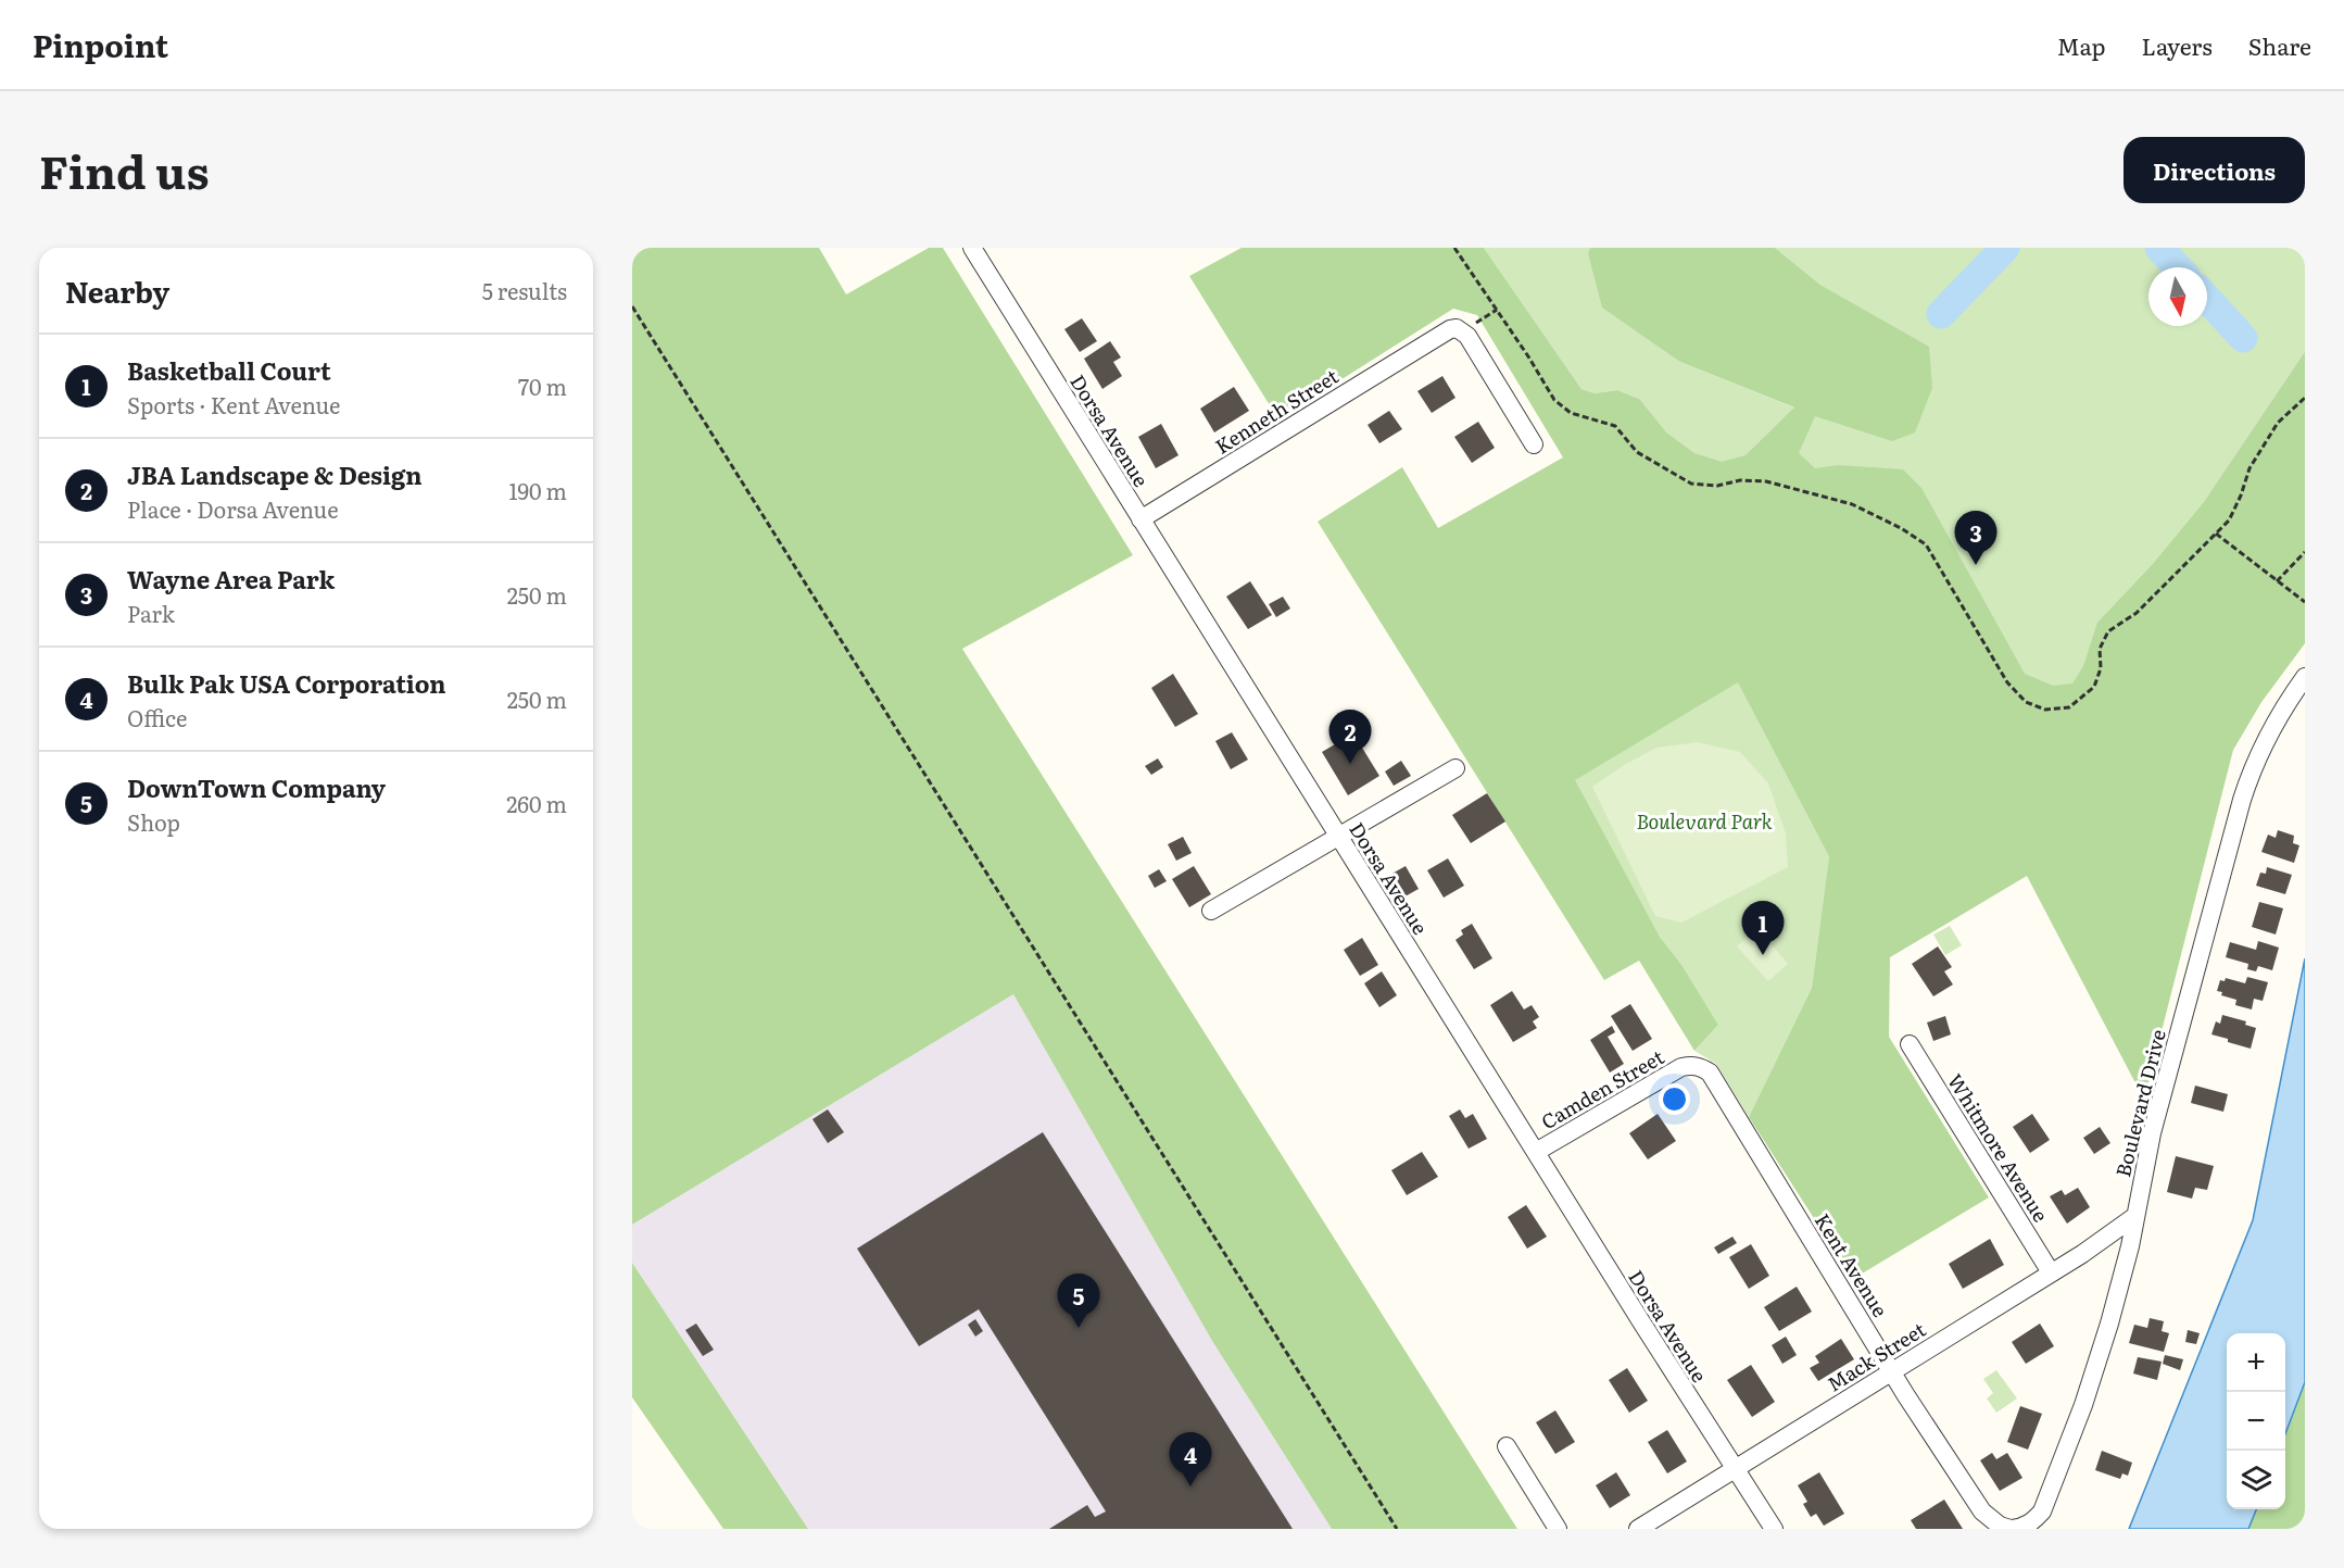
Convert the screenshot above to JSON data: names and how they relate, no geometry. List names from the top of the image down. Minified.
{"streets":{"street":["Kenneth Street","Dorsa Avenue","Camden Street","Boulevard Drive","Whitmore Avenue","Kent Avenue","Mack Street"]},"crossings":[["Kenneth Street","Dorsa Avenue"],["Dorsa Avenue","Camden Street"],["Dorsa Avenue","Mack Street"],["Camden Street","Kent Avenue"],["Boulevard Drive","Kent Avenue"],["Boulevard Drive","Mack Street"],["Whitmore Avenue","Mack Street"],["Kent Avenue","Mack Street"]],"parks":["Boulevard Park"],"north":"bottom","page":{"header":"Pinpoint","nav":["Map","Layers","Share"],"title":"Find us","buttons":"Directions","heading":["Nearby","5 results"],"list":[{"mark":"1","name":"Basketball Court","note":"Sports · Kent Avenue","value":"70 m"},{"mark":"2","name":"JBA Landscape & Design","note":"Place · Dorsa Avenue","value":"190 m"},{"mark":"3","name":"Wayne Area Park","note":"Park","value":"250 m"},{"mark":"4","name":"Bulk Pak USA Corporation","note":"Office","value":"250 m"},{"mark":"5","name":"DownTown Company","note":"Shop","value":"260 m"}],"pins":["3","2","1","5","4"],"map_buttons":["+","−"]}}
